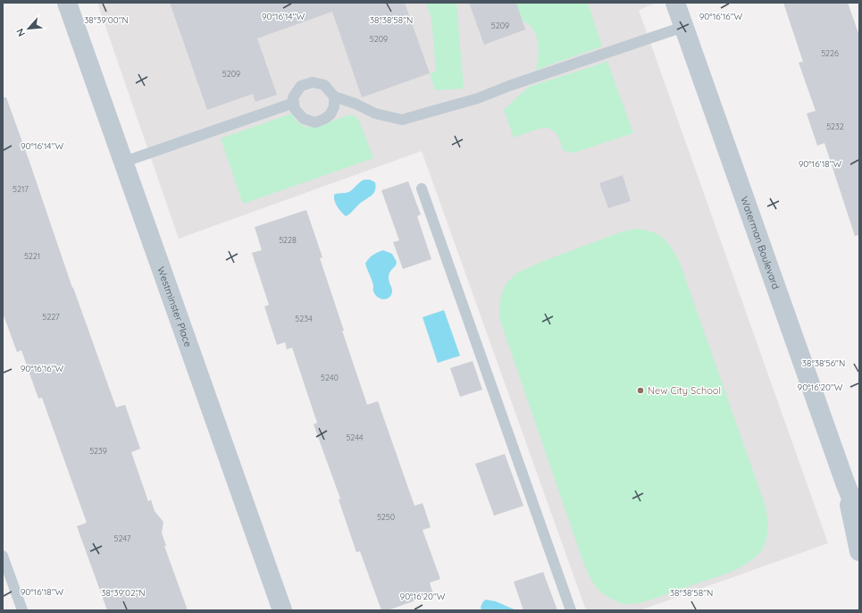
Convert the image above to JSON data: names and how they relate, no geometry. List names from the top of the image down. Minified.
{"streets":{"street":["Waterman Boulevard","Westminster Place"]},"places":["New City School"],"house_numbers":["5209","5209","5226","5209","5232","5217","5228","5221","5227","5234","5240","5244","5239","5250","5247"],"north":"bottom left","coordinates":["90°16'14\"W","90°16'16\"W","38°39'00\"N","38°38'58\"N","90°16'18\"W","38°38'56\"N","90°16'20\"W","38°39'02\"N"]}
